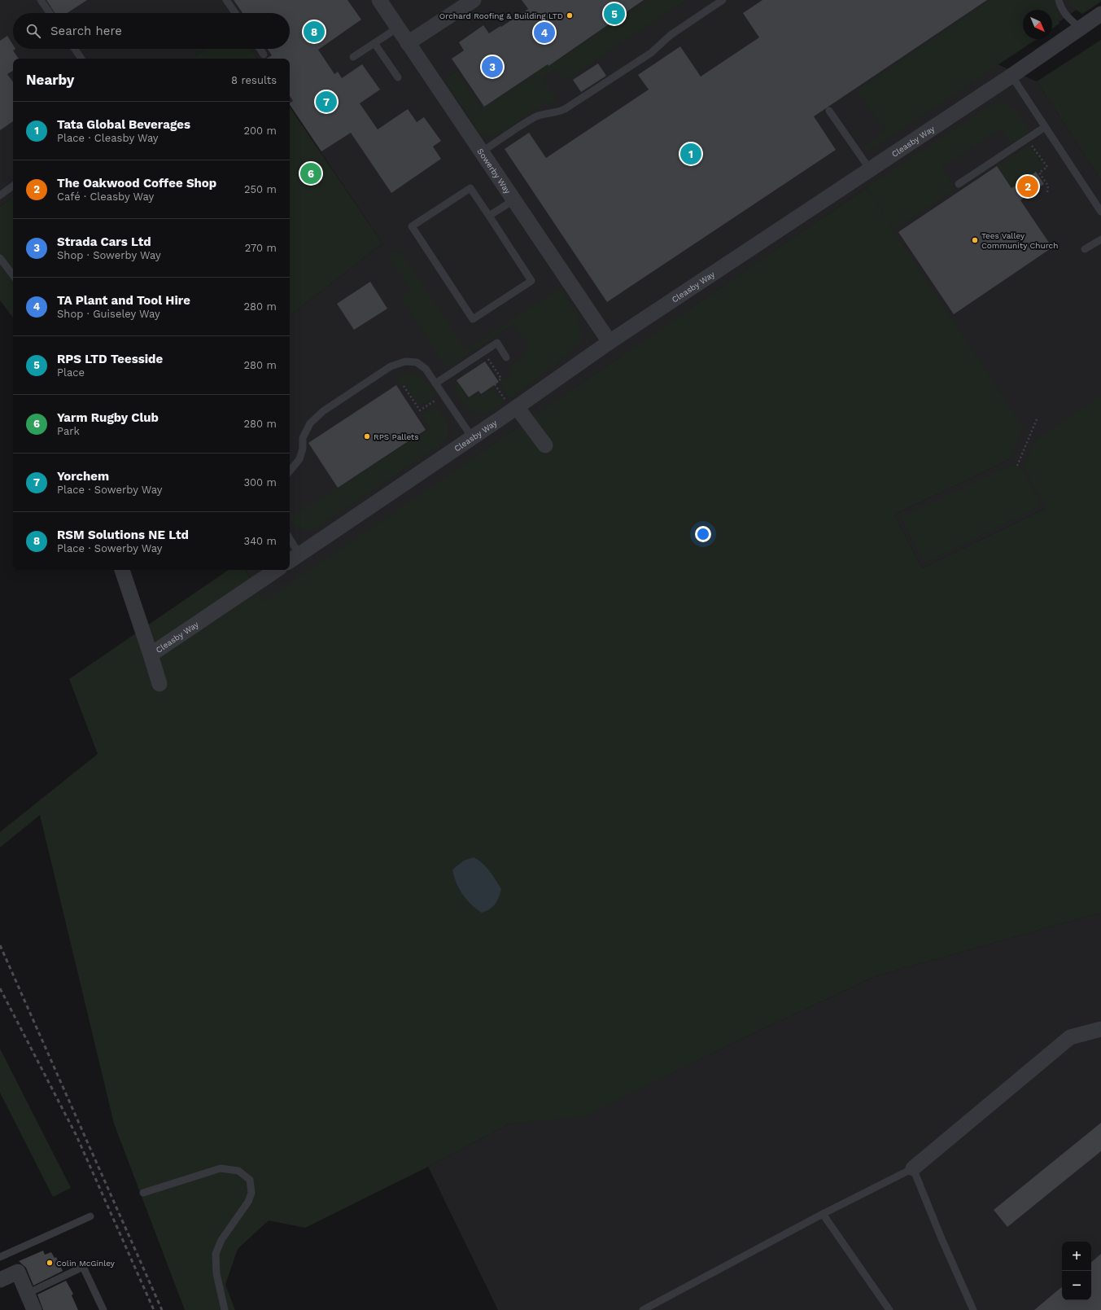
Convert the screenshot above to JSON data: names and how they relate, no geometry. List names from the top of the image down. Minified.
{"streets":{"street":["Cleasby Way","Sowerby Way"]},"crossings":[["Cleasby Way","Sowerby Way"]],"places":["Orchard Roofing & Building LTD","Tees Valley Community Church","RPS Pallets","Colin McGinley"],"north":"bottom right","page":{"pins":["5","8","4","3","7","1","6","2"],"search":"Search here","heading":["Nearby","8 results"],"list":[{"mark":"1","name":"Tata Global Beverages","note":"Place · Cleasby Way","value":"200 m"},{"mark":"2","name":"The Oakwood Coffee Shop","note":"Café · Cleasby Way","value":"250 m"},{"mark":"3","name":"Strada Cars Ltd","note":"Shop · Sowerby Way","value":"270 m"},{"mark":"4","name":"TA Plant and Tool Hire","note":"Shop · Guiseley Way","value":"280 m"},{"mark":"5","name":"RPS LTD Teesside","note":"Place","value":"280 m"},{"mark":"6","name":"Yarm Rugby Club","note":"Park","value":"280 m"},{"mark":"7","name":"Yorchem","note":"Place · Sowerby Way","value":"300 m"},{"mark":"8","name":"RSM Solutions NE Ltd","note":"Place · Sowerby Way","value":"340 m"}],"map_buttons":["+","−"]}}
